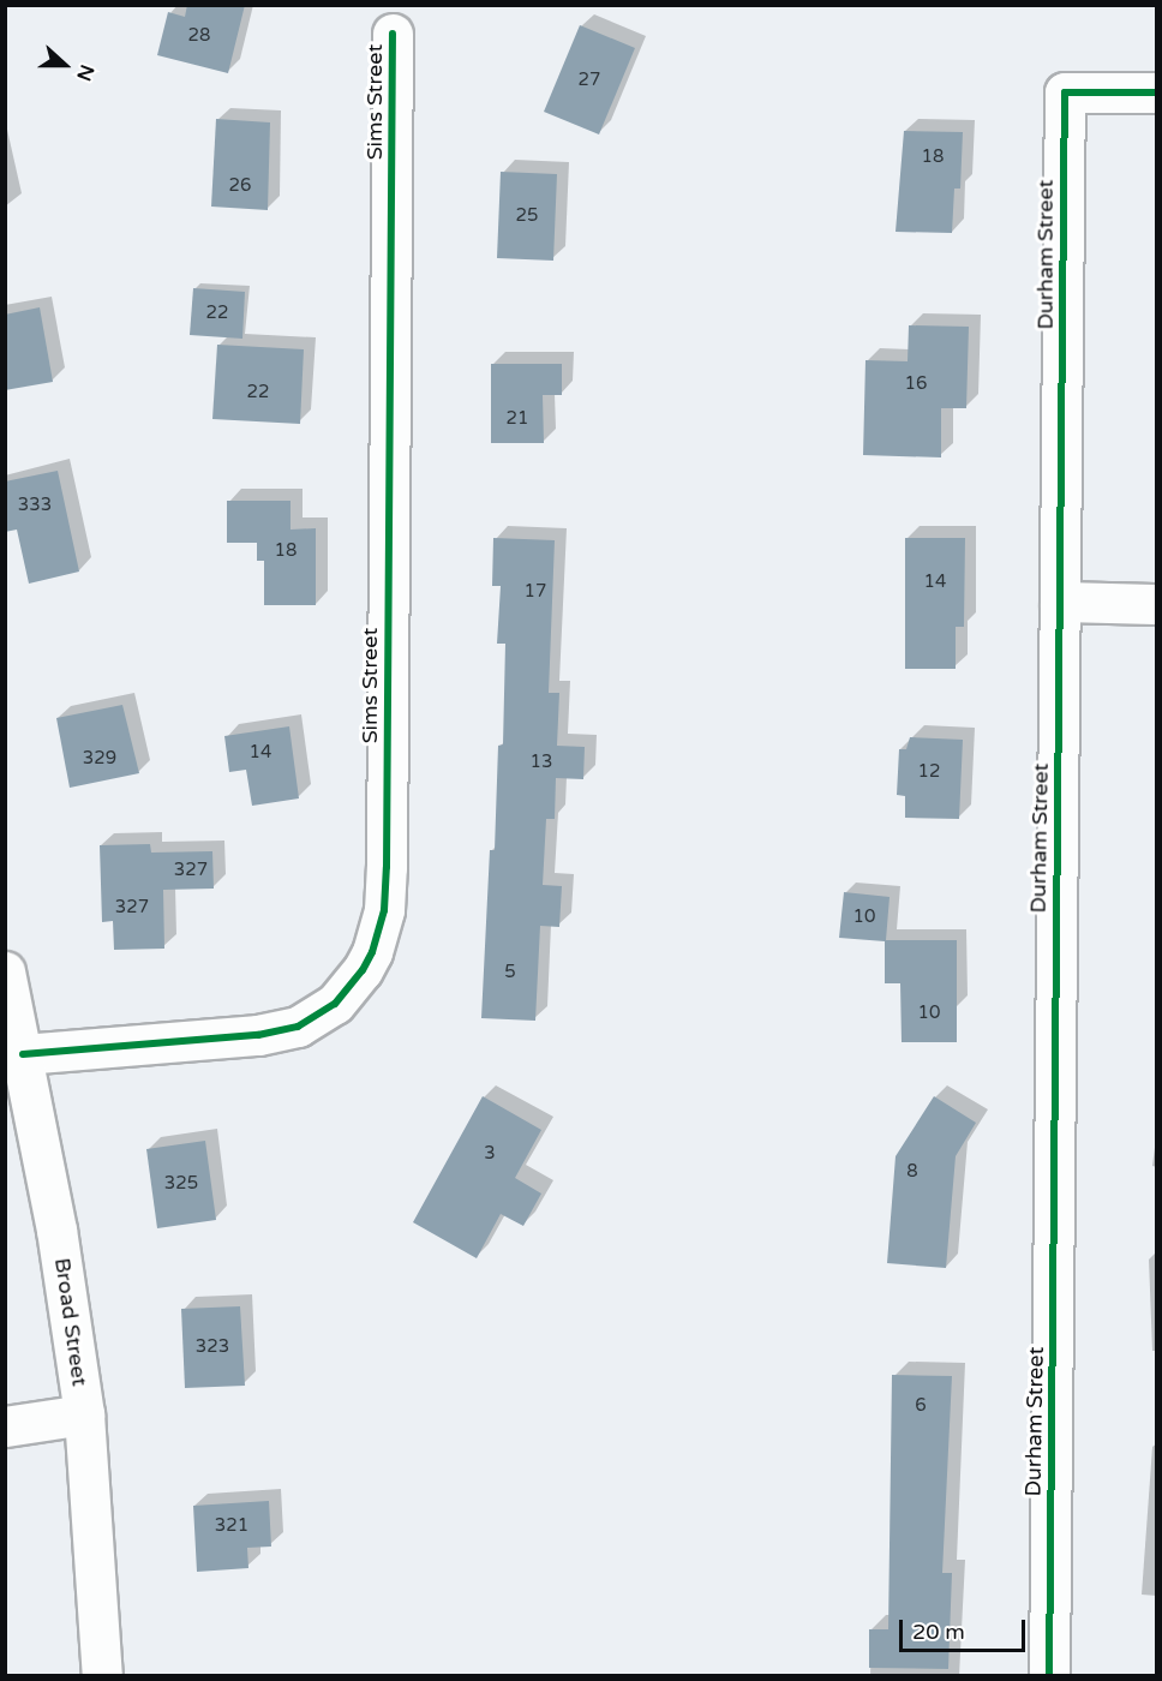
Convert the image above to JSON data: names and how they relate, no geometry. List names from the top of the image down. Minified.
{"streets":{"street":["Sims Street","Durham Street","Broad Street"]},"crossings":[["Sims Street","Broad Street"]],"house_numbers":["28","27","18","26","25","22","16","22","21","333","18","14","17","14","329","13","12","327","327","10","5","10","3","8","325","323","6","321"],"scale_bar":"20 m","north":"right"}
